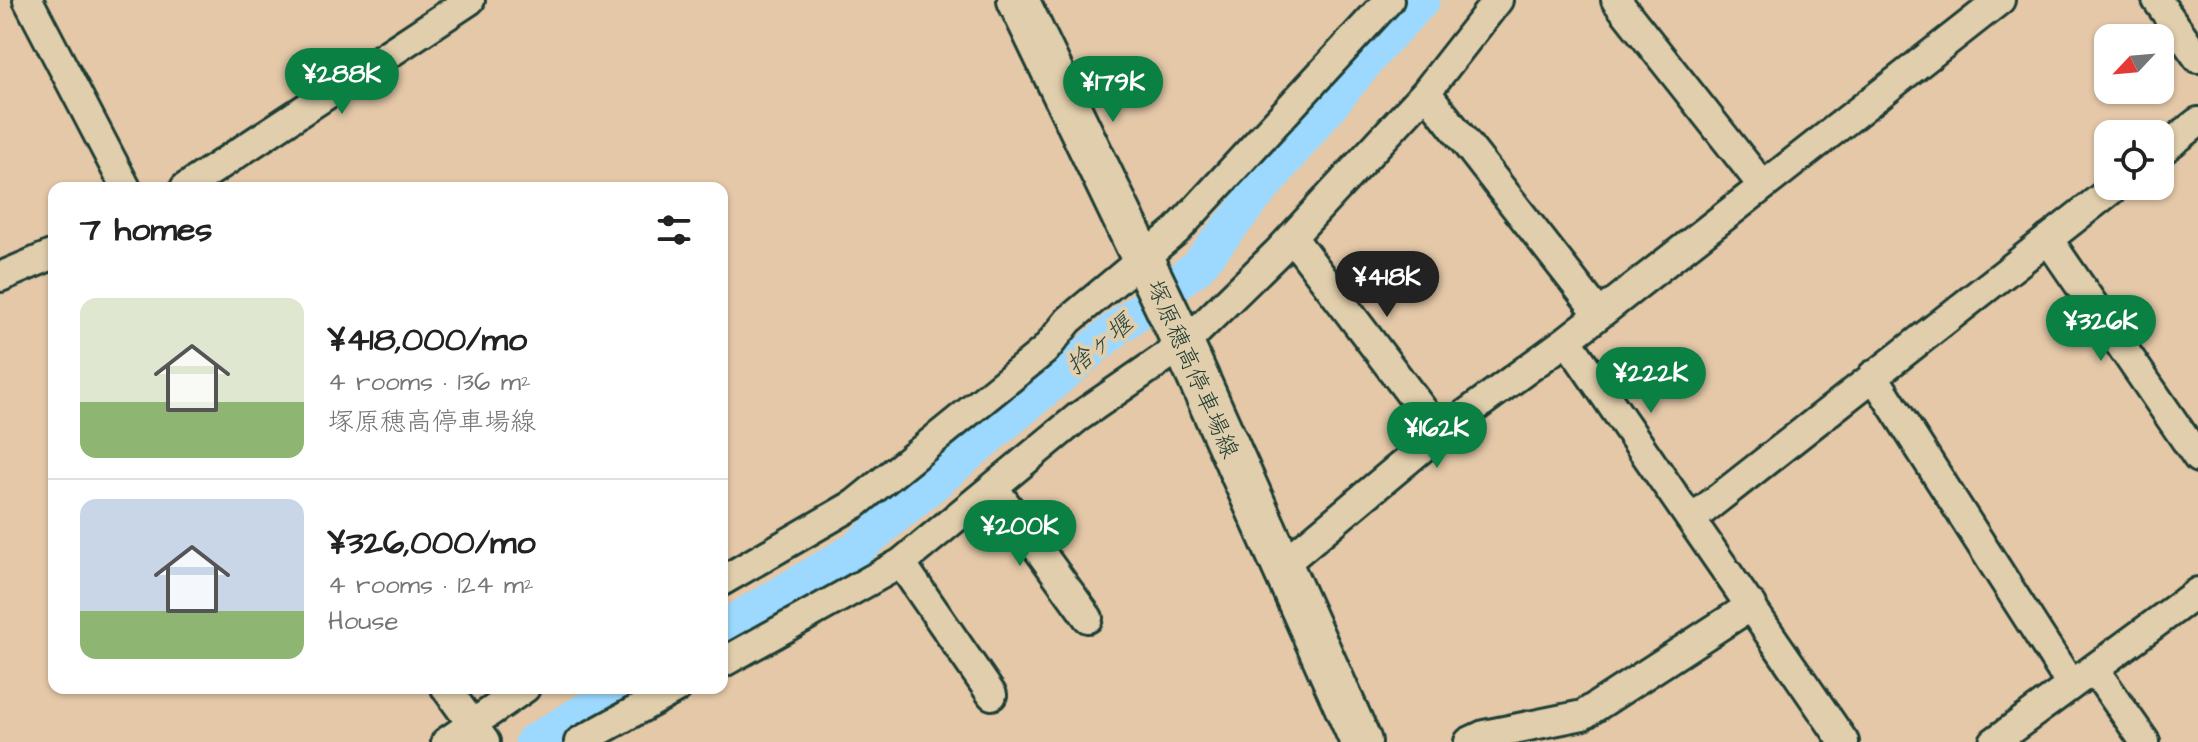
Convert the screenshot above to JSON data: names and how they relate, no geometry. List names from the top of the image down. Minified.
{"streets":{"main road":["塚原穂高停車場線"]},"water":["捨ヶ堰"],"north":"bottom left","page":{"price":["¥288K","¥179K","¥418K","¥326K","¥222K","¥162K","¥200K"],"heading":"7 homes","list":[{"name":"¥418,000/mo","note":"4 rooms · 136 m² · 塚原穂高停車場線"},{"name":"¥326,000/mo","note":"4 rooms · 124 m² · House"}]}}
